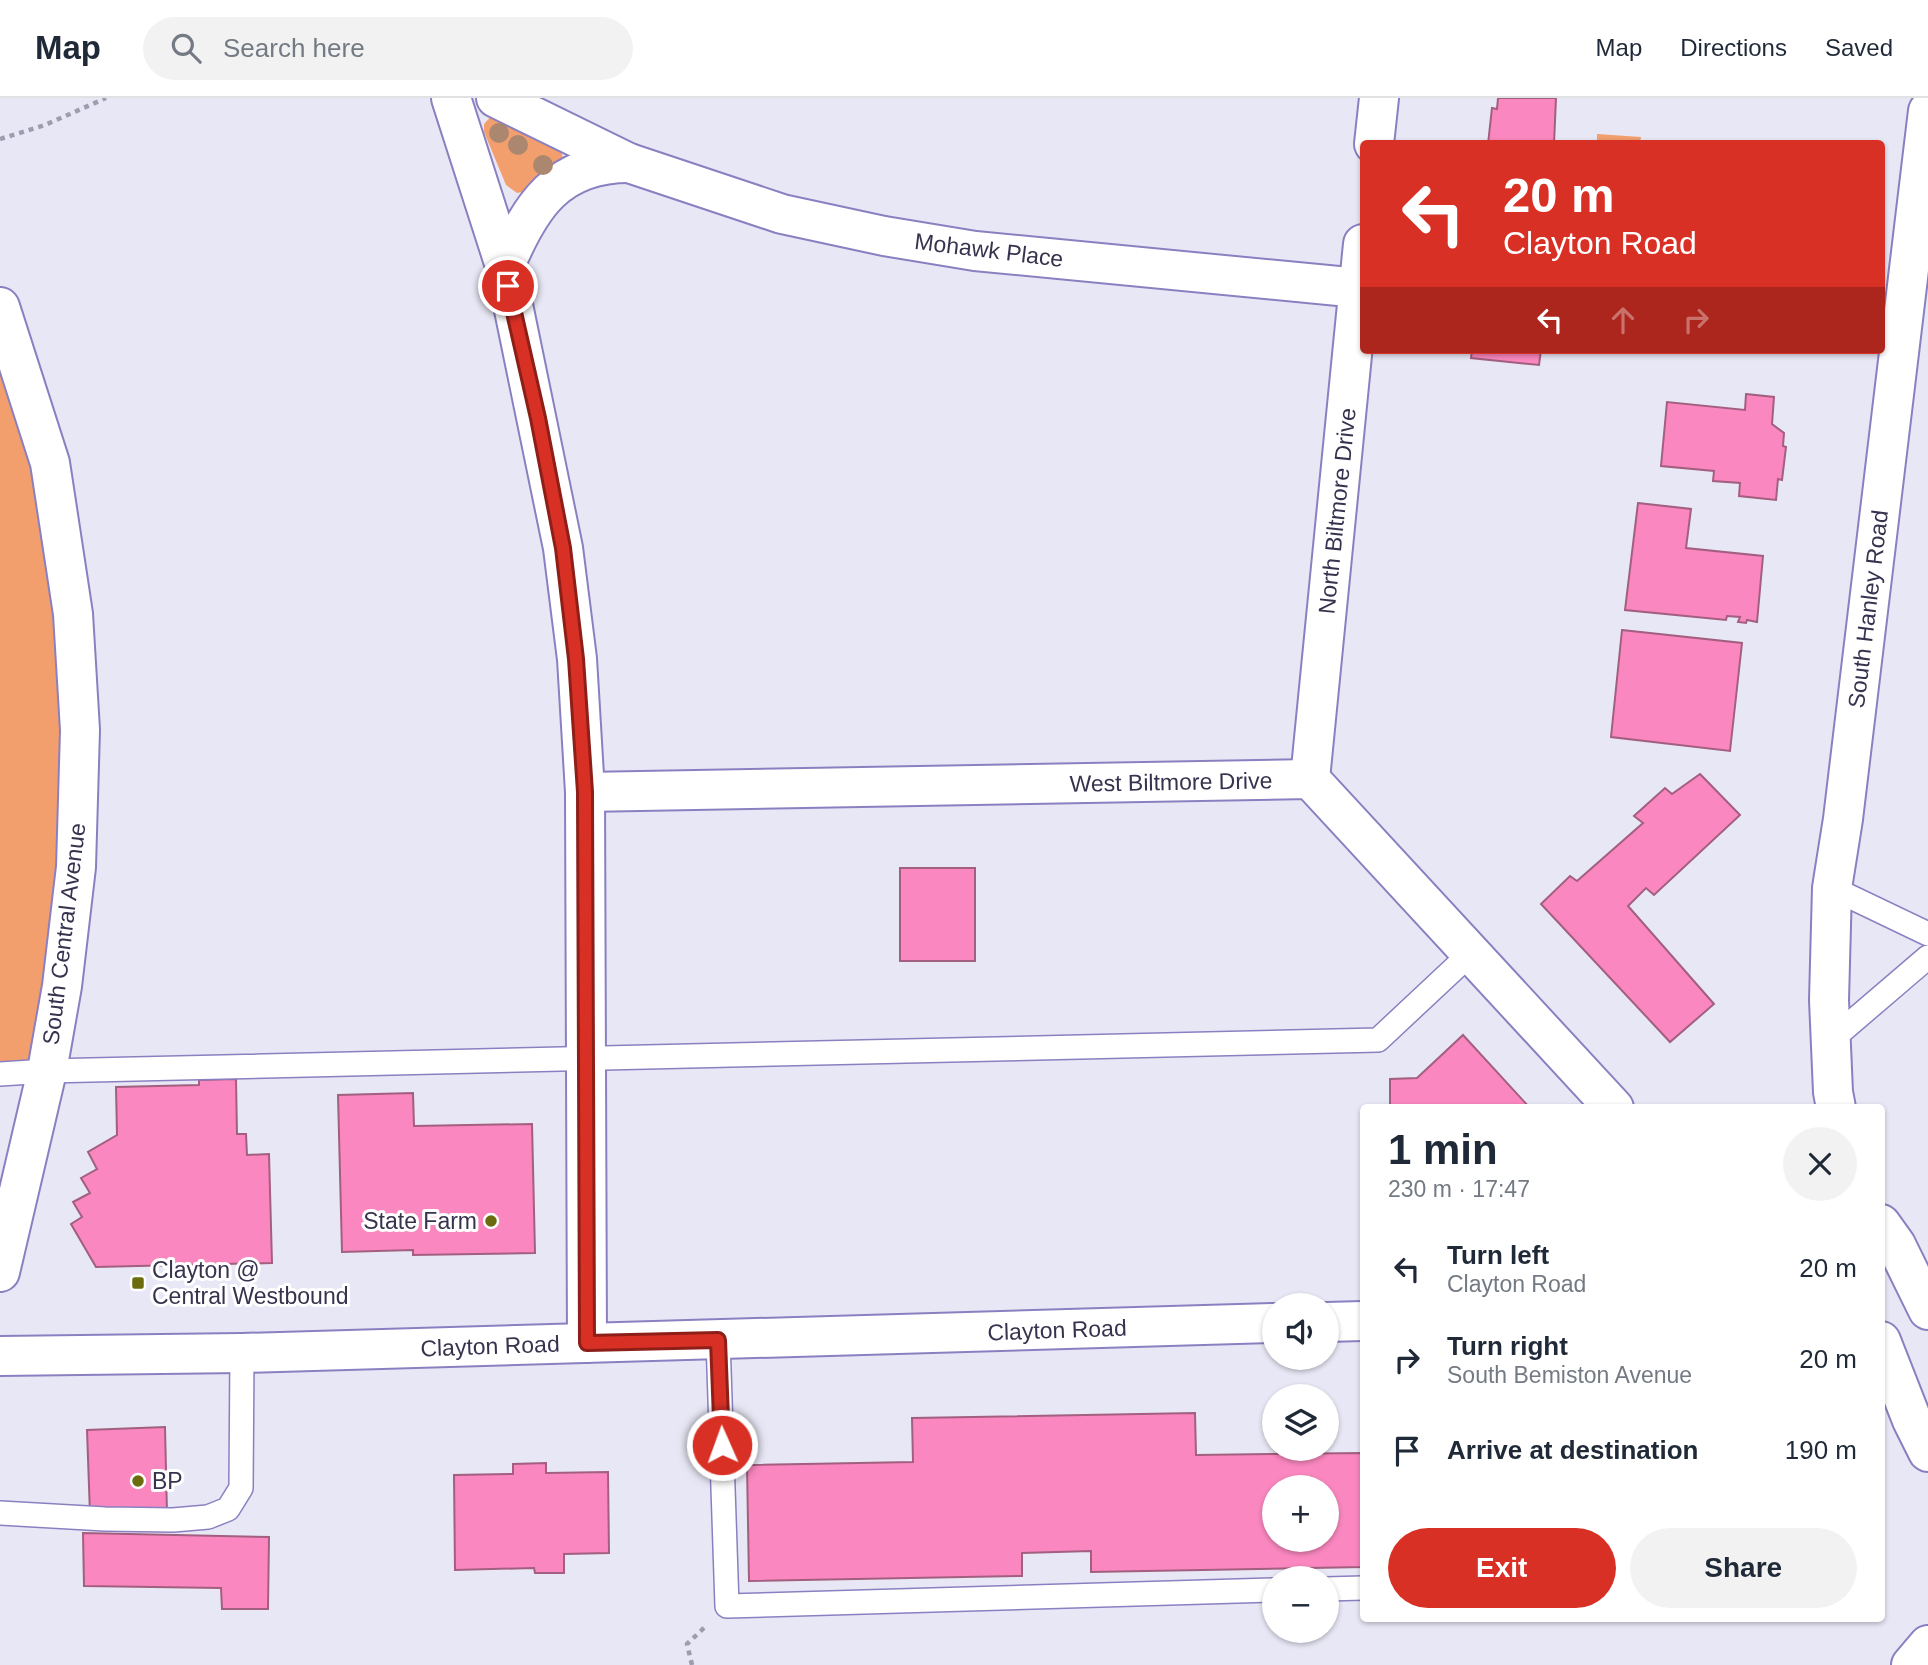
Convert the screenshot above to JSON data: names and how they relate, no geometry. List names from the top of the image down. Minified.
{"streets":{"street":["Mohawk Place","North Biltmore Drive","South Hanley Road","West Biltmore Drive","South Central Avenue","Clayton Road"]},"crossings":[["Mohawk Place","North Biltmore Drive"],["North Biltmore Drive","West Biltmore Drive"]],"places":{"other":["State Farm","BP"],"transit":["Clayton @ Central Westbound"]},"page":{"header":"Map","search":"Search here","nav":["Map","Directions","Saved"],"turn":["20 m","Clayton Road"],"heading":["1 min","230 m · 17:47"],"list":[{"name":"Turn left","note":"Clayton Road","value":"20 m"},{"name":"Turn right","note":"South Bemiston Avenue","value":"20 m"},{"name":"Arrive at destination","value":"190 m"}],"map_buttons":["+","−"],"buttons":["Exit","Share"]}}
